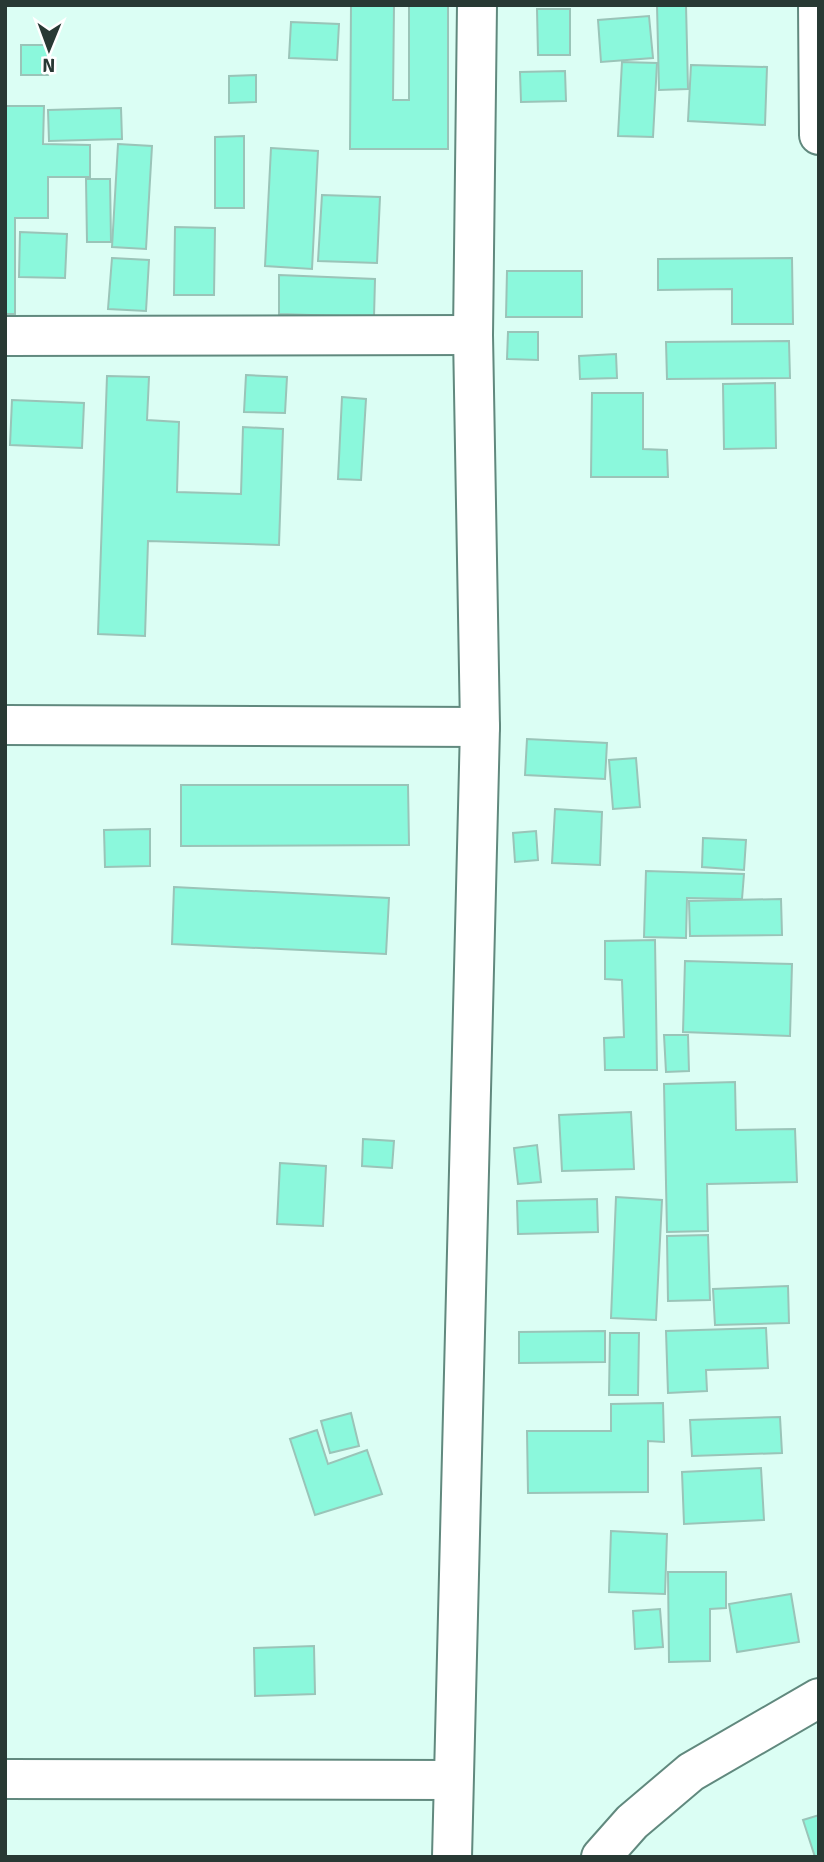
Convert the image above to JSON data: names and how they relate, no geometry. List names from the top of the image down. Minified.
{"north":"bottom"}
